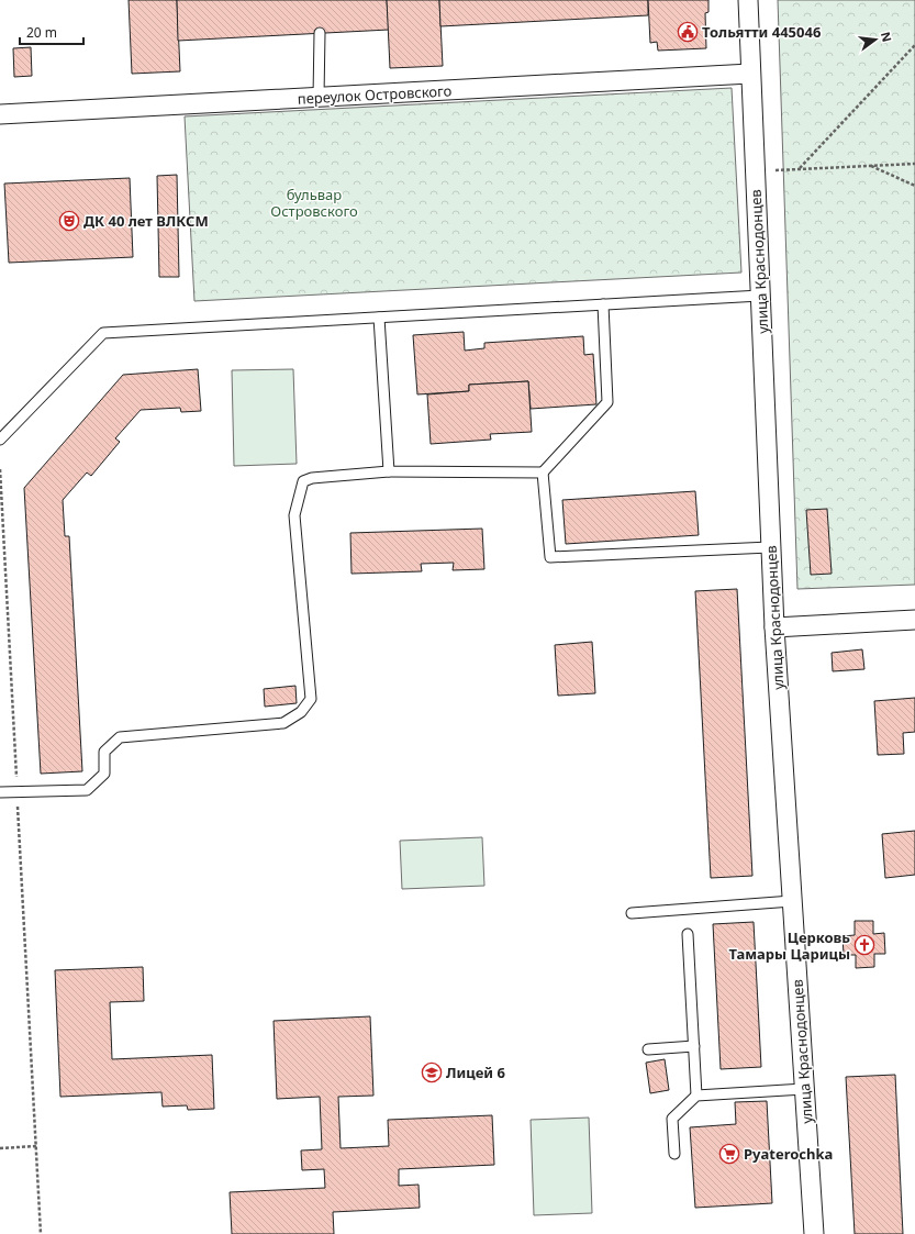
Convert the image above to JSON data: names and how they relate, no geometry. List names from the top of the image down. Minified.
{"streets":{"street":["переулок Островского","улица Краснодонцев"]},"crossings":[["переулок Островского","улица Краснодонцев"]],"parks":["бульвар Островского"],"places":{"public building":["Тольятти 445046"],"theatre":["ДК 40 лет ВЛКСМ"],"church":["Церковь Тамары Царицы"],"school or university":["Лицей 6"],"supermarket":["Pyaterochka"]},"scale_bar":"20 m","north":"right"}
